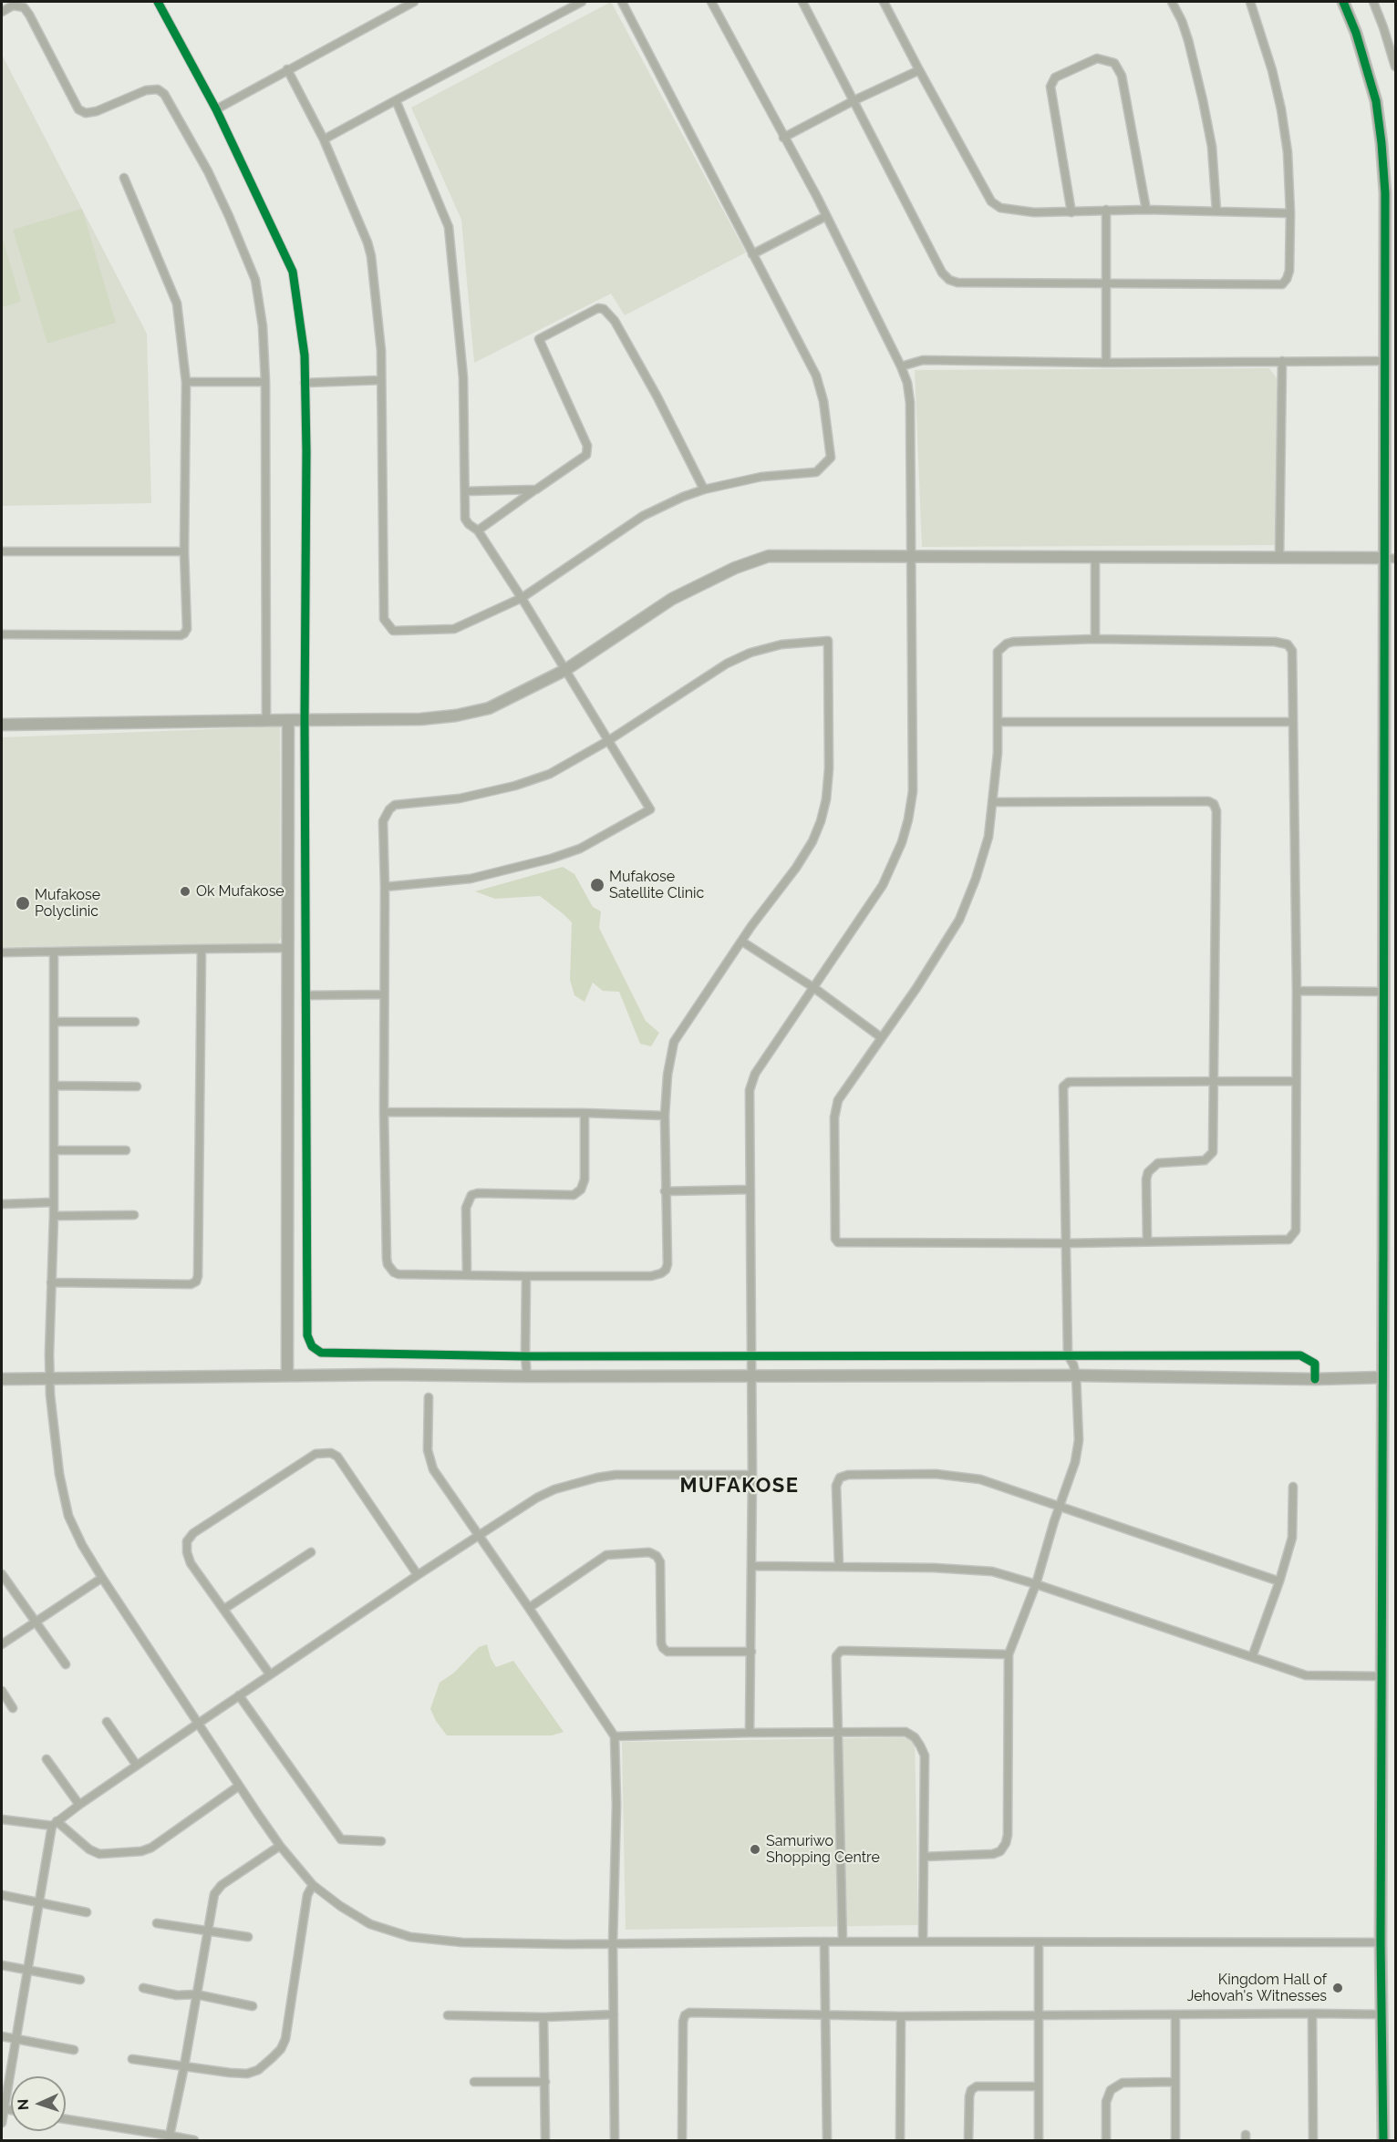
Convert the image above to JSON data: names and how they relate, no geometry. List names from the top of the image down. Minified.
{"districts":["MUFAKOSE"],"places":["Mufakose Satellite Clinic","Ok Mufakose","Mufakose Polyclinic","Samuriwo Shopping Centre","Kingdom Hall of Jehovah's Witnesses"],"north":"left"}
